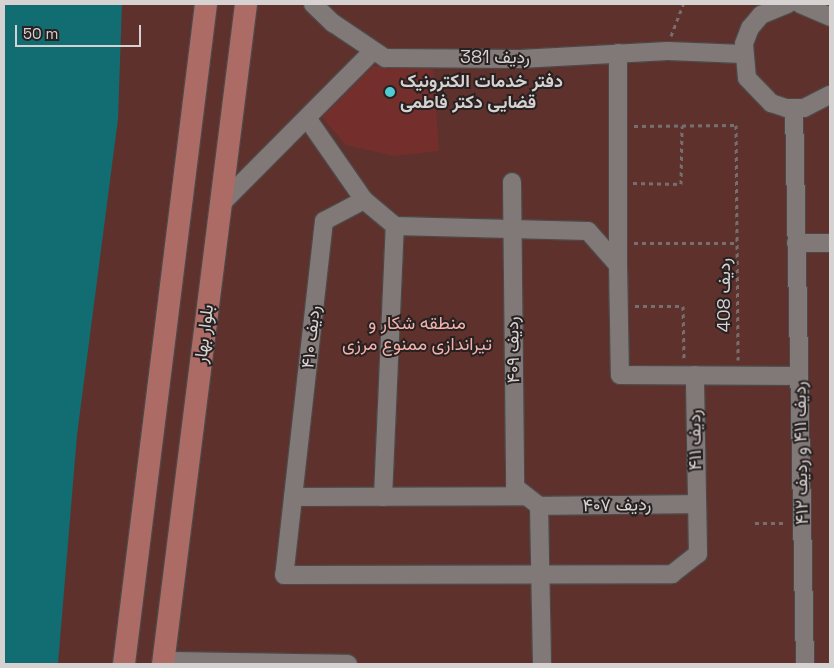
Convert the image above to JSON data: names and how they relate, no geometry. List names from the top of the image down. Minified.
{"streets":{"main road":["بلوار بهار"],"street":["ردیف 381","ردیف ۴۱۰","ردیف ۴۰۹","ردیف ۴۱۱","ردیف ۴۱۱ و ردیف ۴۱۲","ردیف ۴۰۷"],"path":["ردیف 408"]},"crossings":[["ردیف ۴۱۰","ردیف ۴۰۷"],["ردیف ۴۰۹","ردیف ۴۰۷"],["ردیف ۴۱۱","ردیف ۴۰۷"]],"parks":["منطقه شکار و تیراندازی ممنوع مرزی"],"places":["دفتر خدمات الکترونیک قضایی دکتر فاطمی"],"scale_bar":"50 m"}
